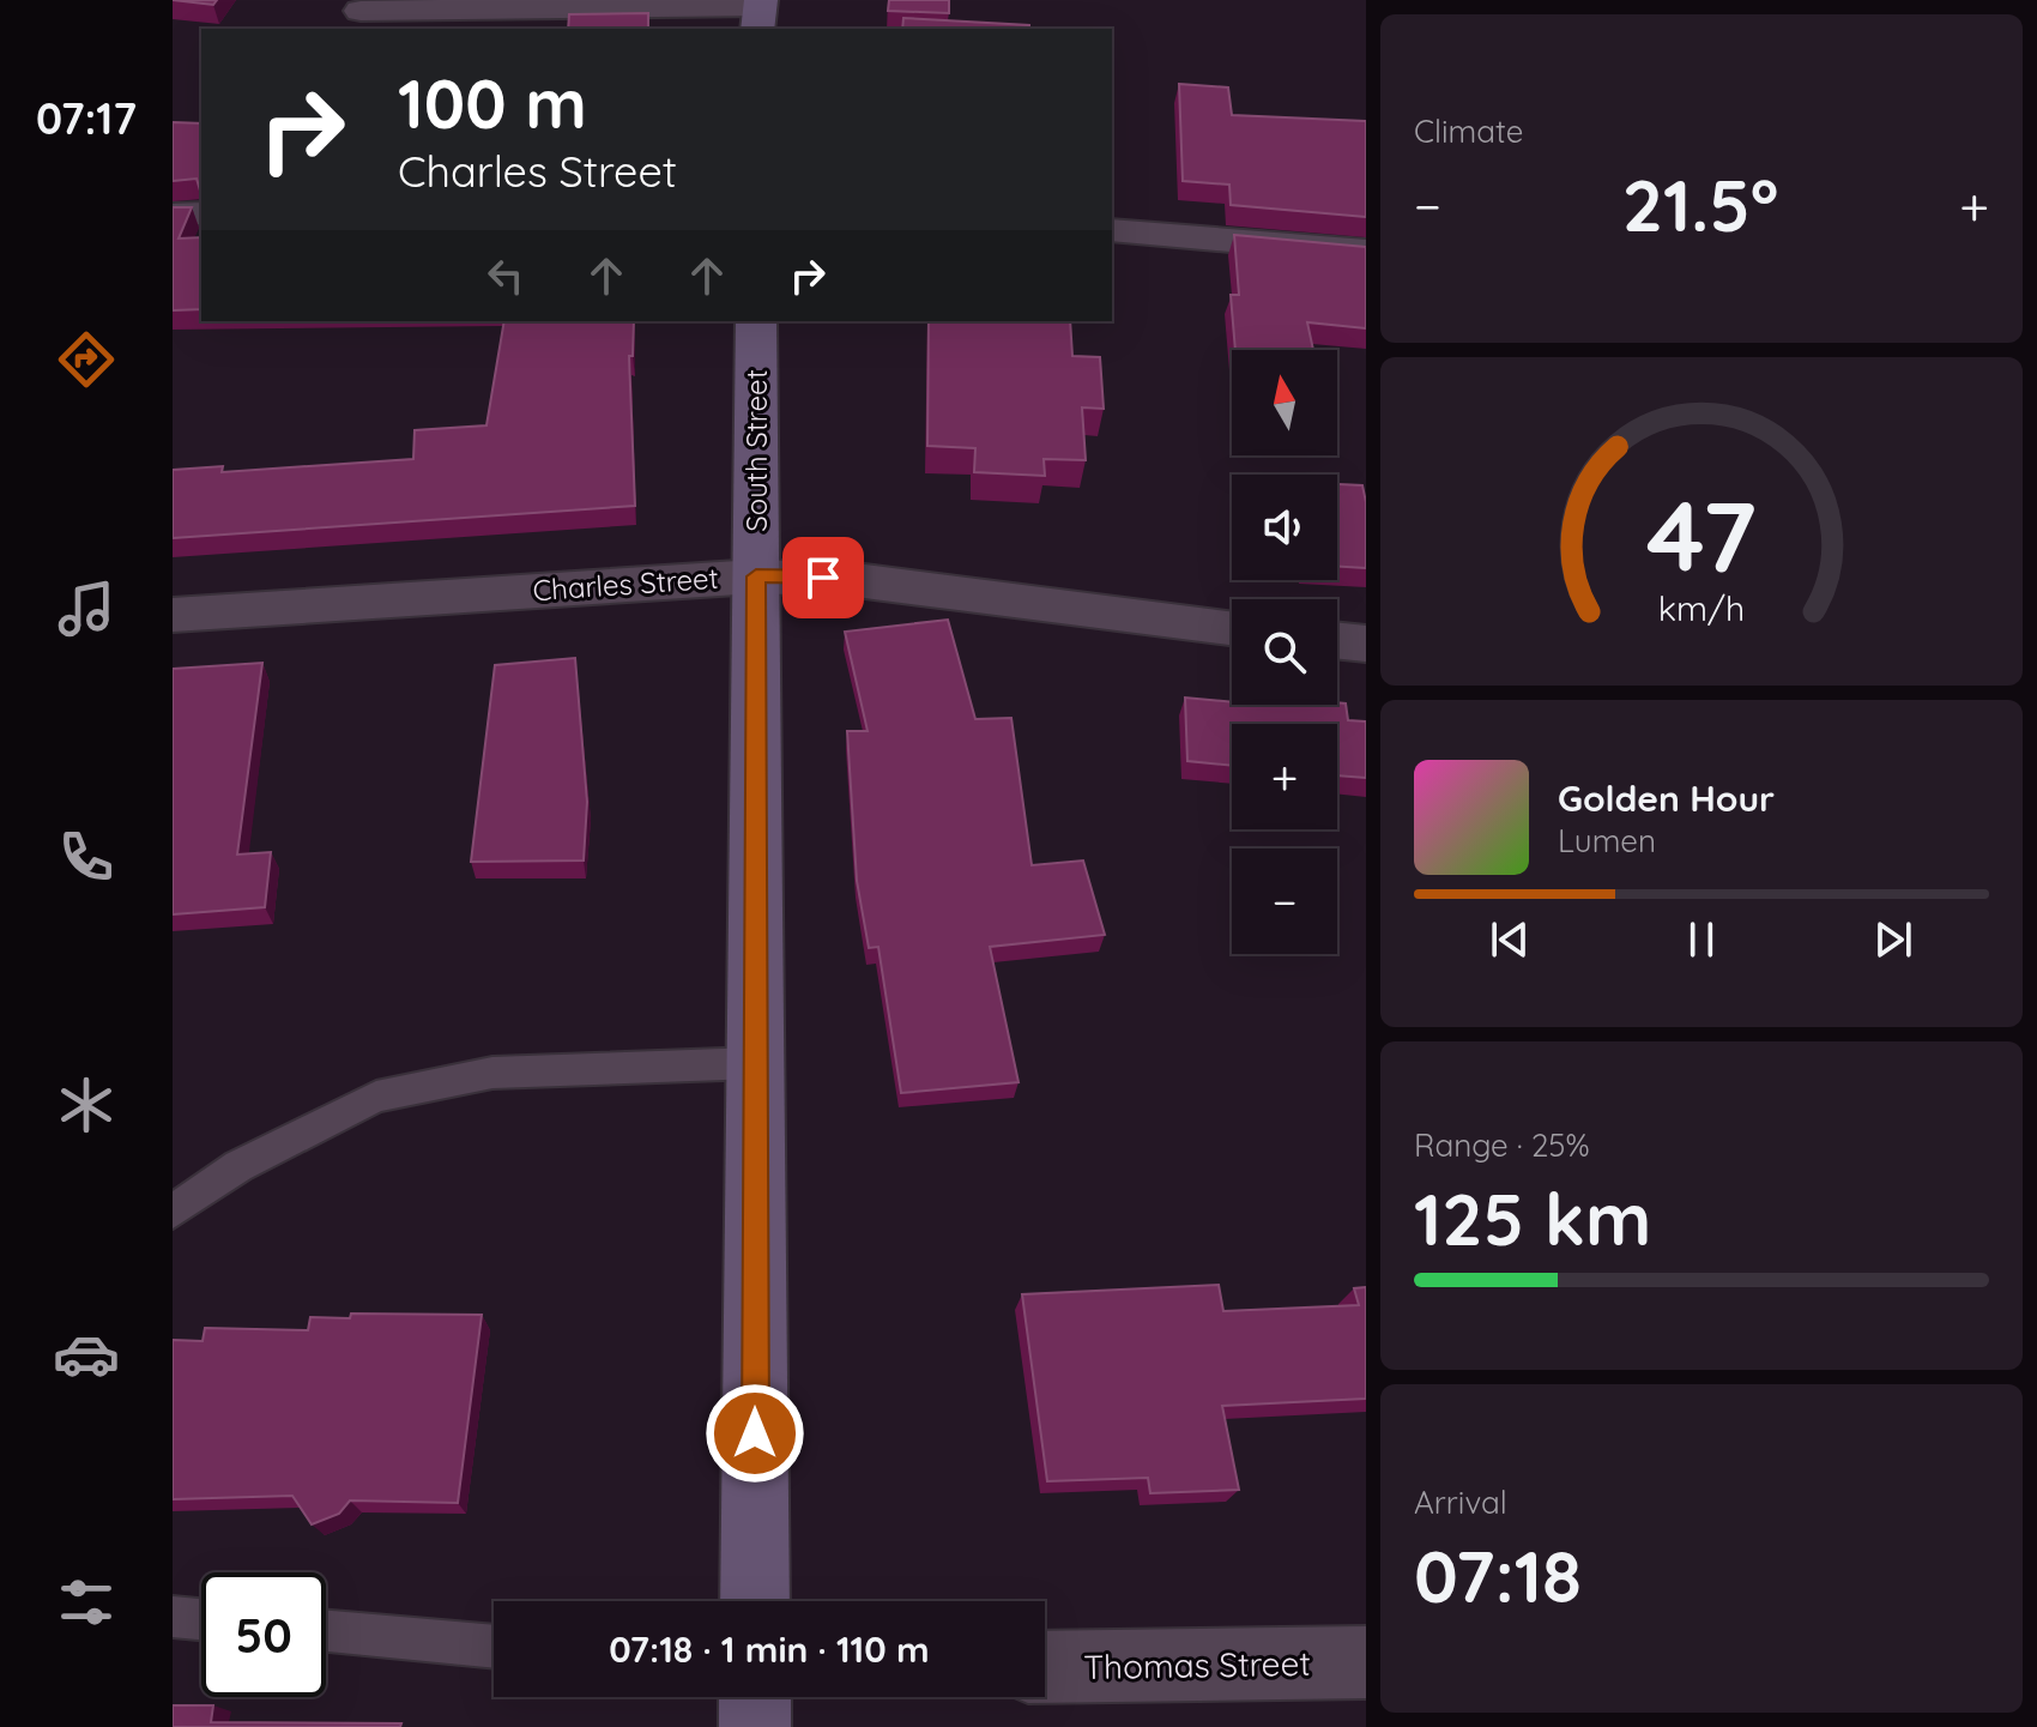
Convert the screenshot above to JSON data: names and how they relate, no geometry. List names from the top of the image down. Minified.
{"streets":{"main road":["South Street"],"street":["Charles Street","Thomas Street"]},"crossings":[["South Street","Charles Street"]],"north":"top","page":{"tabs":"07:17","tile":["Climate",["Range · 25%","125 km"],["Arrival","07:18"]],"turn":["100 m","Charles Street"],"heat":["−","21.5°","+"],"map_buttons":["+","−"],"song":["Golden Hour","Lumen"],"limit":"50","trip":"07:18 · 1 min · 110 m","gauge":["47","km/h"]}}
